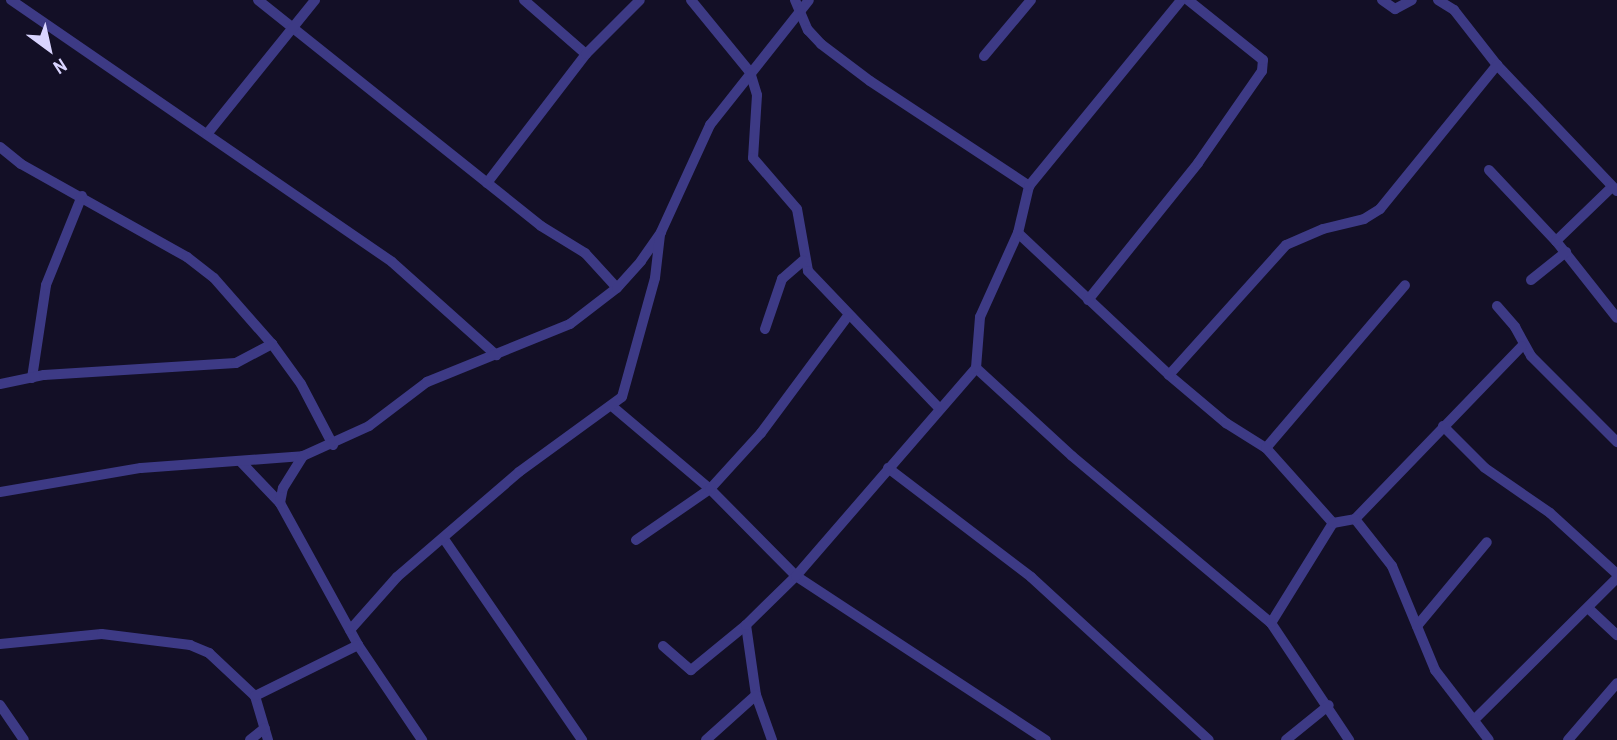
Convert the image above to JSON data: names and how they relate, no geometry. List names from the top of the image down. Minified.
{"north":"bottom right"}
